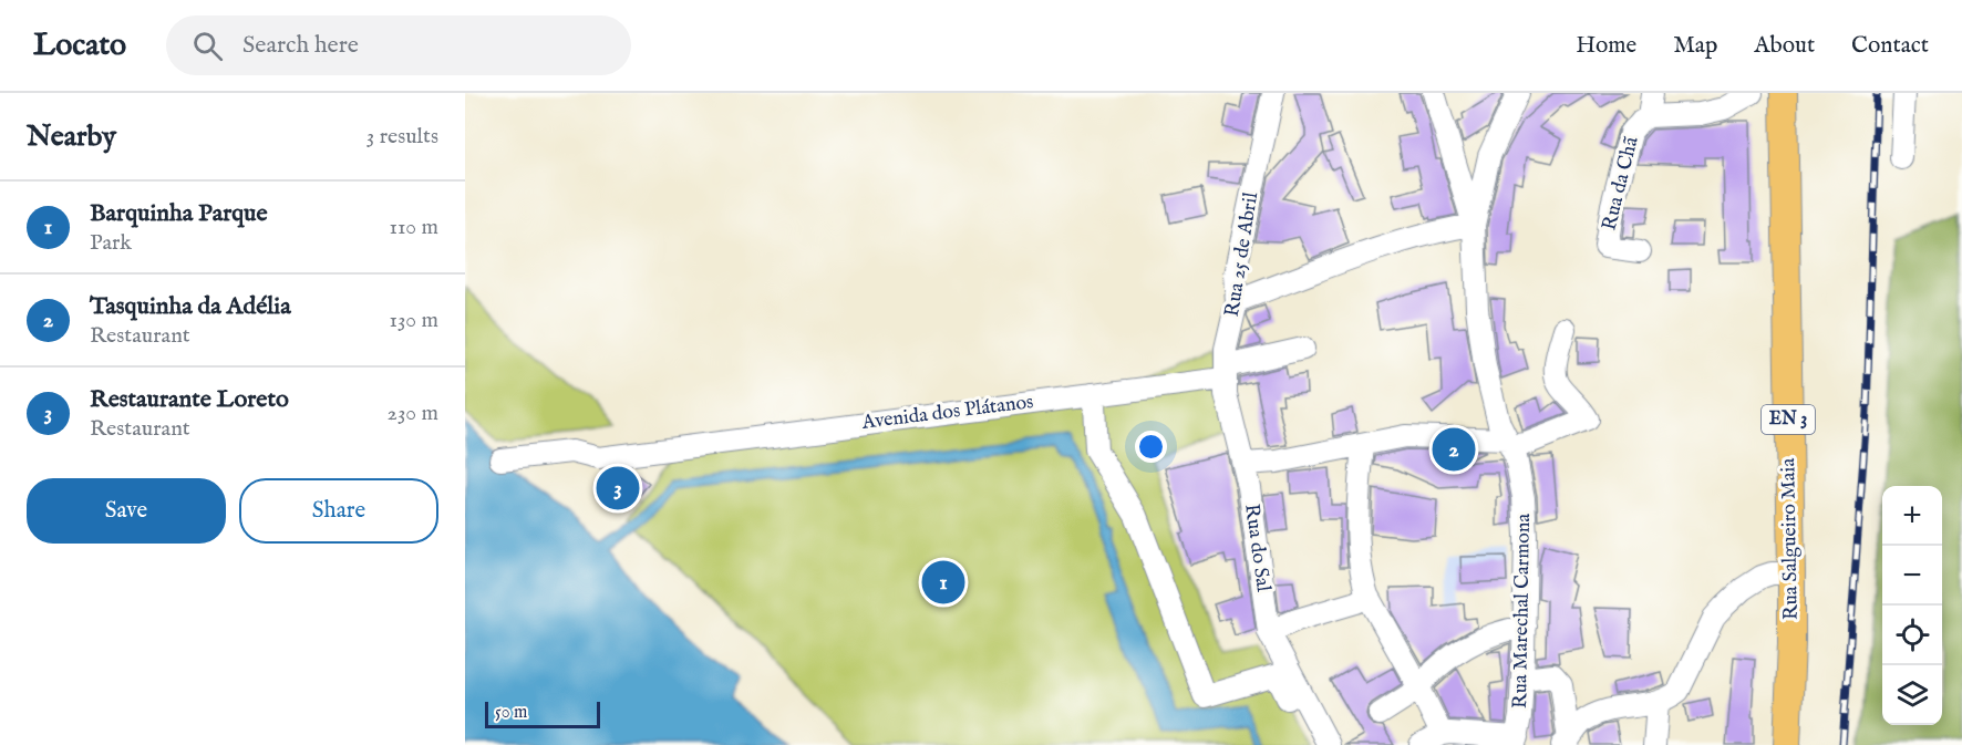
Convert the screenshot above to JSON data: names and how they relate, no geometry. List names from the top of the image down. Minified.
{"streets":{"main road":["EN 3","Rua Salgueiro Maia"],"street":["Rua da Chã","Rua 25 de Abril","Avenida dos Plátanos","Rua do Sal","Rua Marechal Carmona"]},"crossings":[["Rua 25 de Abril","Avenida dos Plátanos"],["Rua 25 de Abril","Rua do Sal"]],"scale_bar":"50 m","page":{"header":"Locato","search":"Search here","nav":["Home","Map","About","Contact"],"heading":["Nearby","3 results"],"list":[{"mark":"1","name":"Barquinha Parque","note":"Park","value":"110 m"},{"mark":"2","name":"Tasquinha da Adélia","note":"Restaurant","value":"130 m"},{"mark":"3","name":"Restaurante Loreto","note":"Restaurant","value":"230 m"}],"pins":["2","3","1"],"buttons":["Save","Share"],"map_buttons":["+","−"],"scale":"50 m"}}
